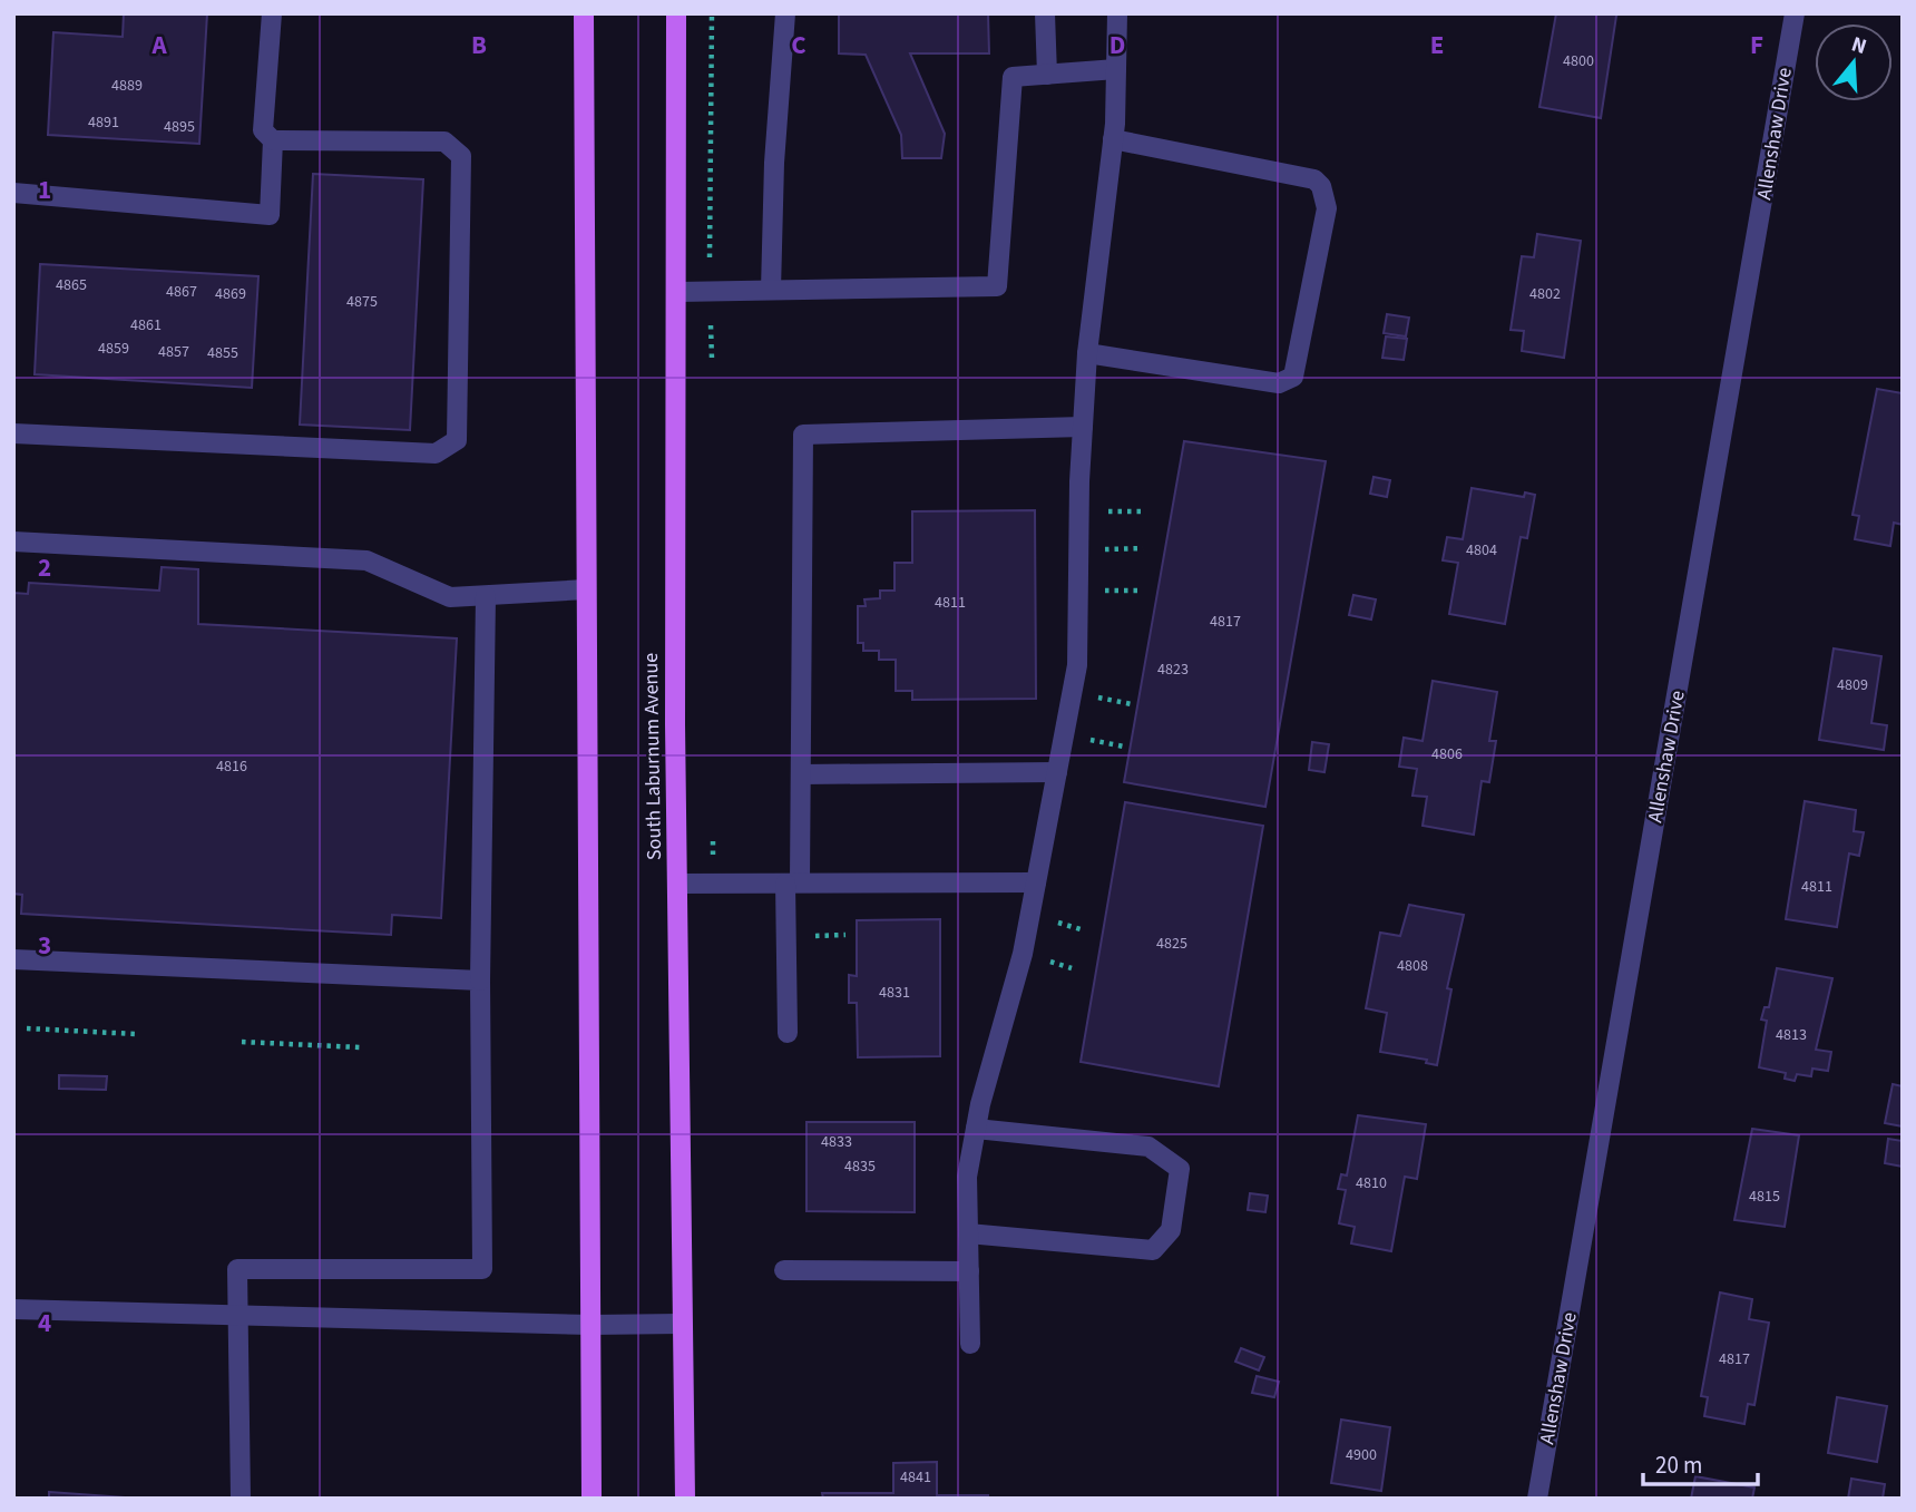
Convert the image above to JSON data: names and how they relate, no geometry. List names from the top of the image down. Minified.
{"streets":{"main road":["South Laburnum Avenue"],"street":["Allenshaw Drive"]},"house_numbers":["4800","4889","4891","4895","4865","4867","4869","4802","4875","4861","4859","4857","4855","4804","4811","4817","4823","4809","4806","4816","4811","4825","4808","4831","4813","4833","4835","4810","4815","4817","4900","4841"],"scale_bar":"20 m","north":"top","grid":{"columns":["A","B","C","D","E","F"],"rows":["1","2","3","4"]}}
